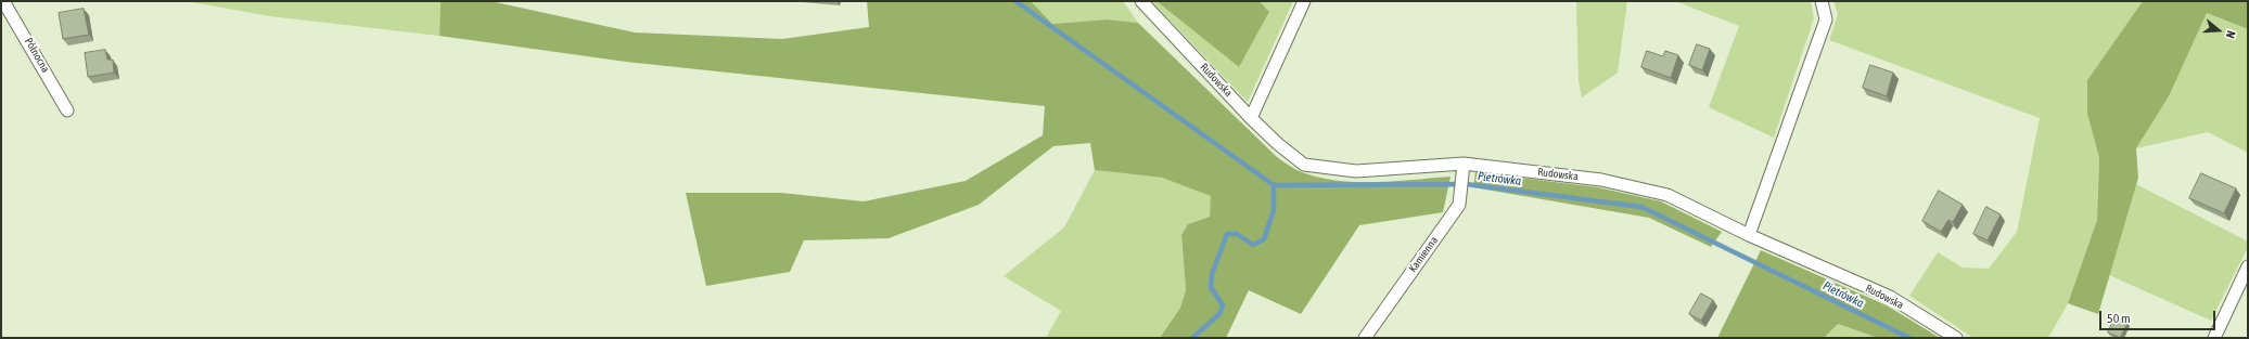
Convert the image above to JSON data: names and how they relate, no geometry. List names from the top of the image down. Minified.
{"streets":{"street":["Północna","Rudowska","Kamienna"]},"crossings":[["Rudowska","Kamienna"]],"water":["Pietrówka"],"scale_bar":"50 m","north":"right"}
